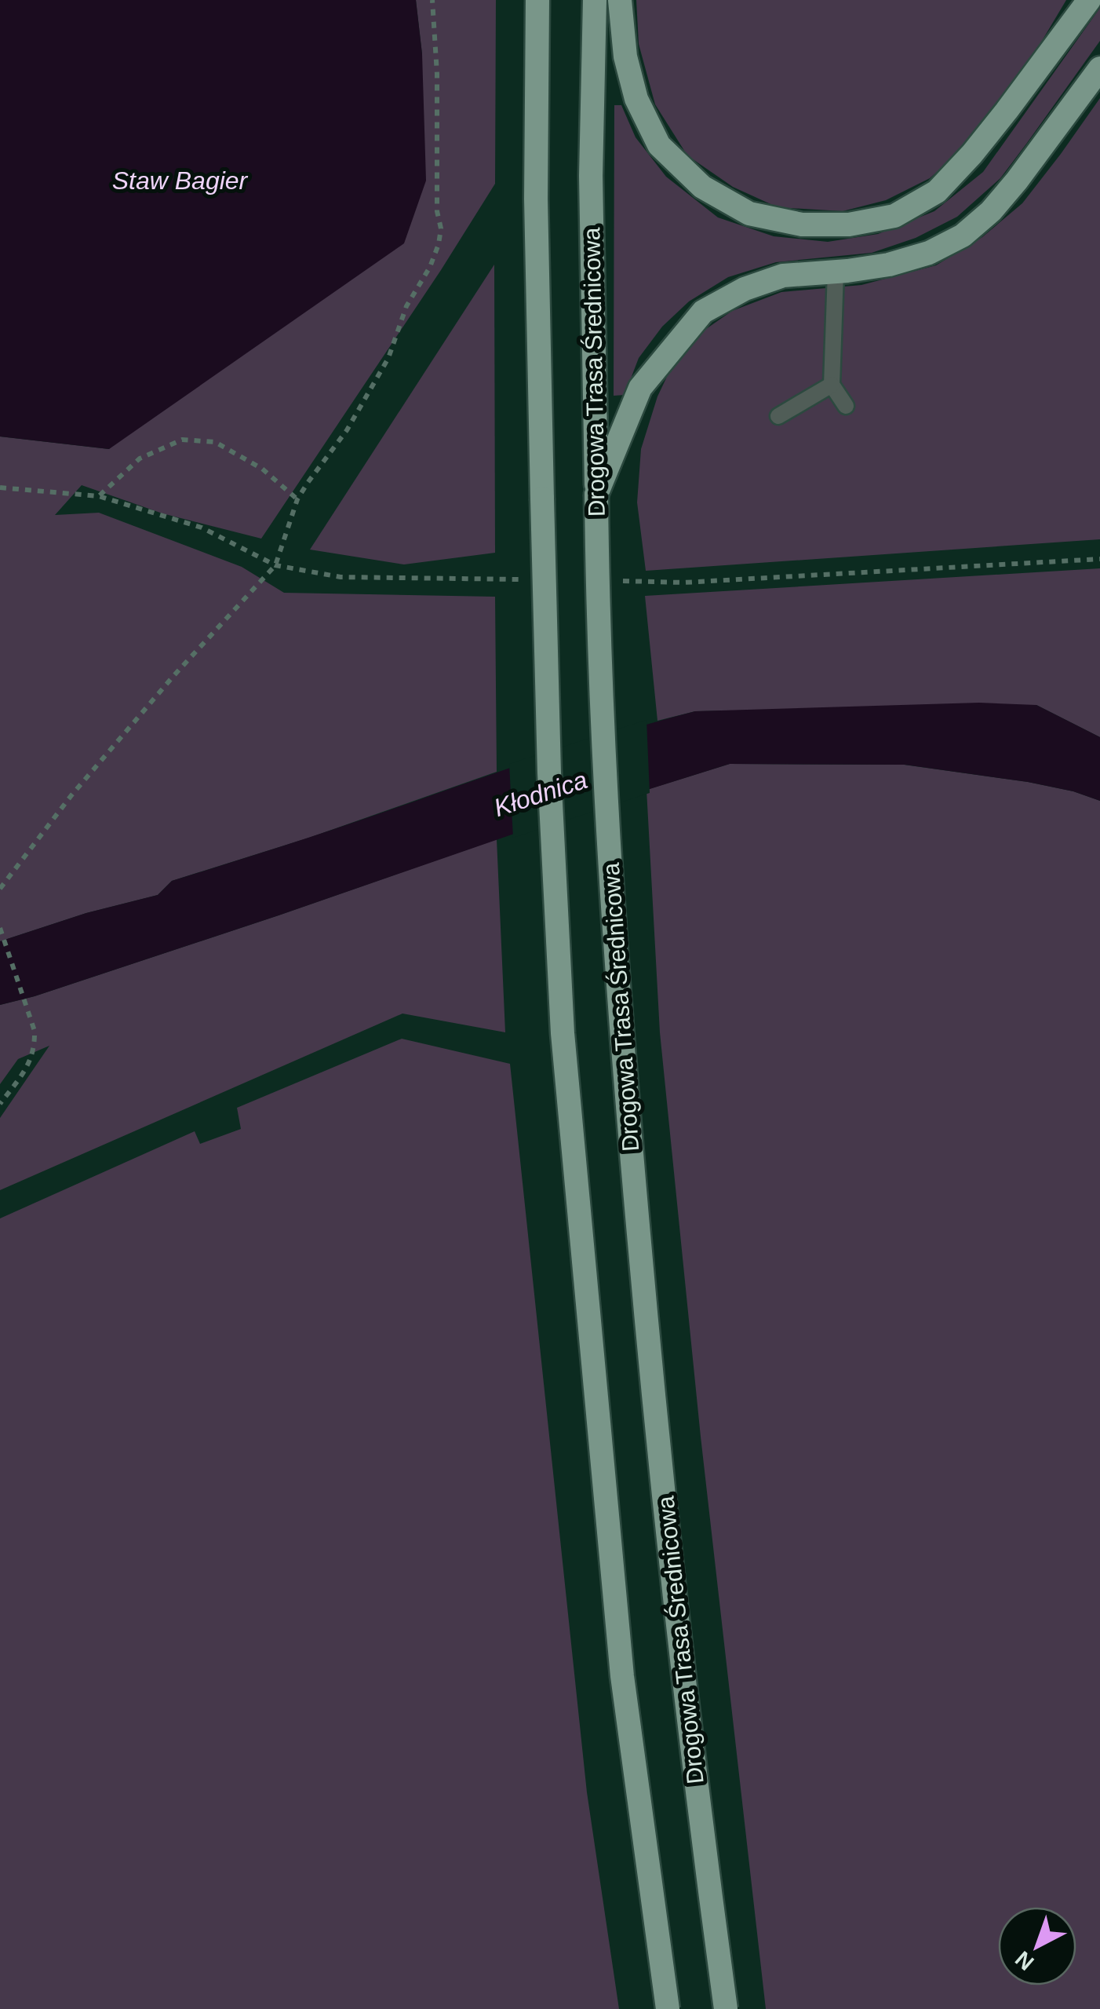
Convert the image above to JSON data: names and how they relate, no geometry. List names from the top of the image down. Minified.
{"streets":{"main road":["Drogowa Trasa Średnicowa"]},"water":["Staw Bagier","Kłodnica"],"north":"bottom left"}
